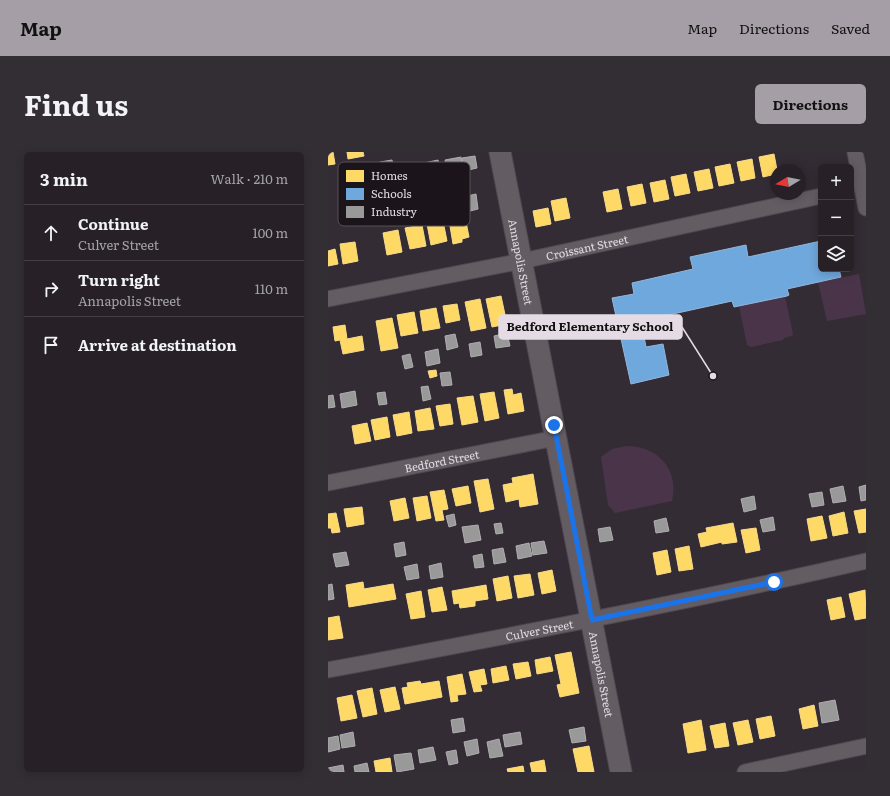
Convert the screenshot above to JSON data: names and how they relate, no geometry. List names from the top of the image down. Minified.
{"streets":{"street":["Croissant Street","Annapolis Street","Bedford Street","Culver Street"]},"crossings":[["Croissant Street","Annapolis Street"],["Annapolis Street","Bedford Street"],["Annapolis Street","Culver Street"]],"places":["Bedford Elementary School"],"legend":["Homes","Schools","Industry"],"north":"left","page":{"header":"Map","nav":["Map","Directions","Saved"],"title":"Find us","buttons":"Directions","heading":["3 min","Walk · 210 m"],"map_buttons":["+","−"],"list":[["Continue","Culver Street","100 m"],["Turn right","Annapolis Street","110 m"],"Arrive at destination"]}}
